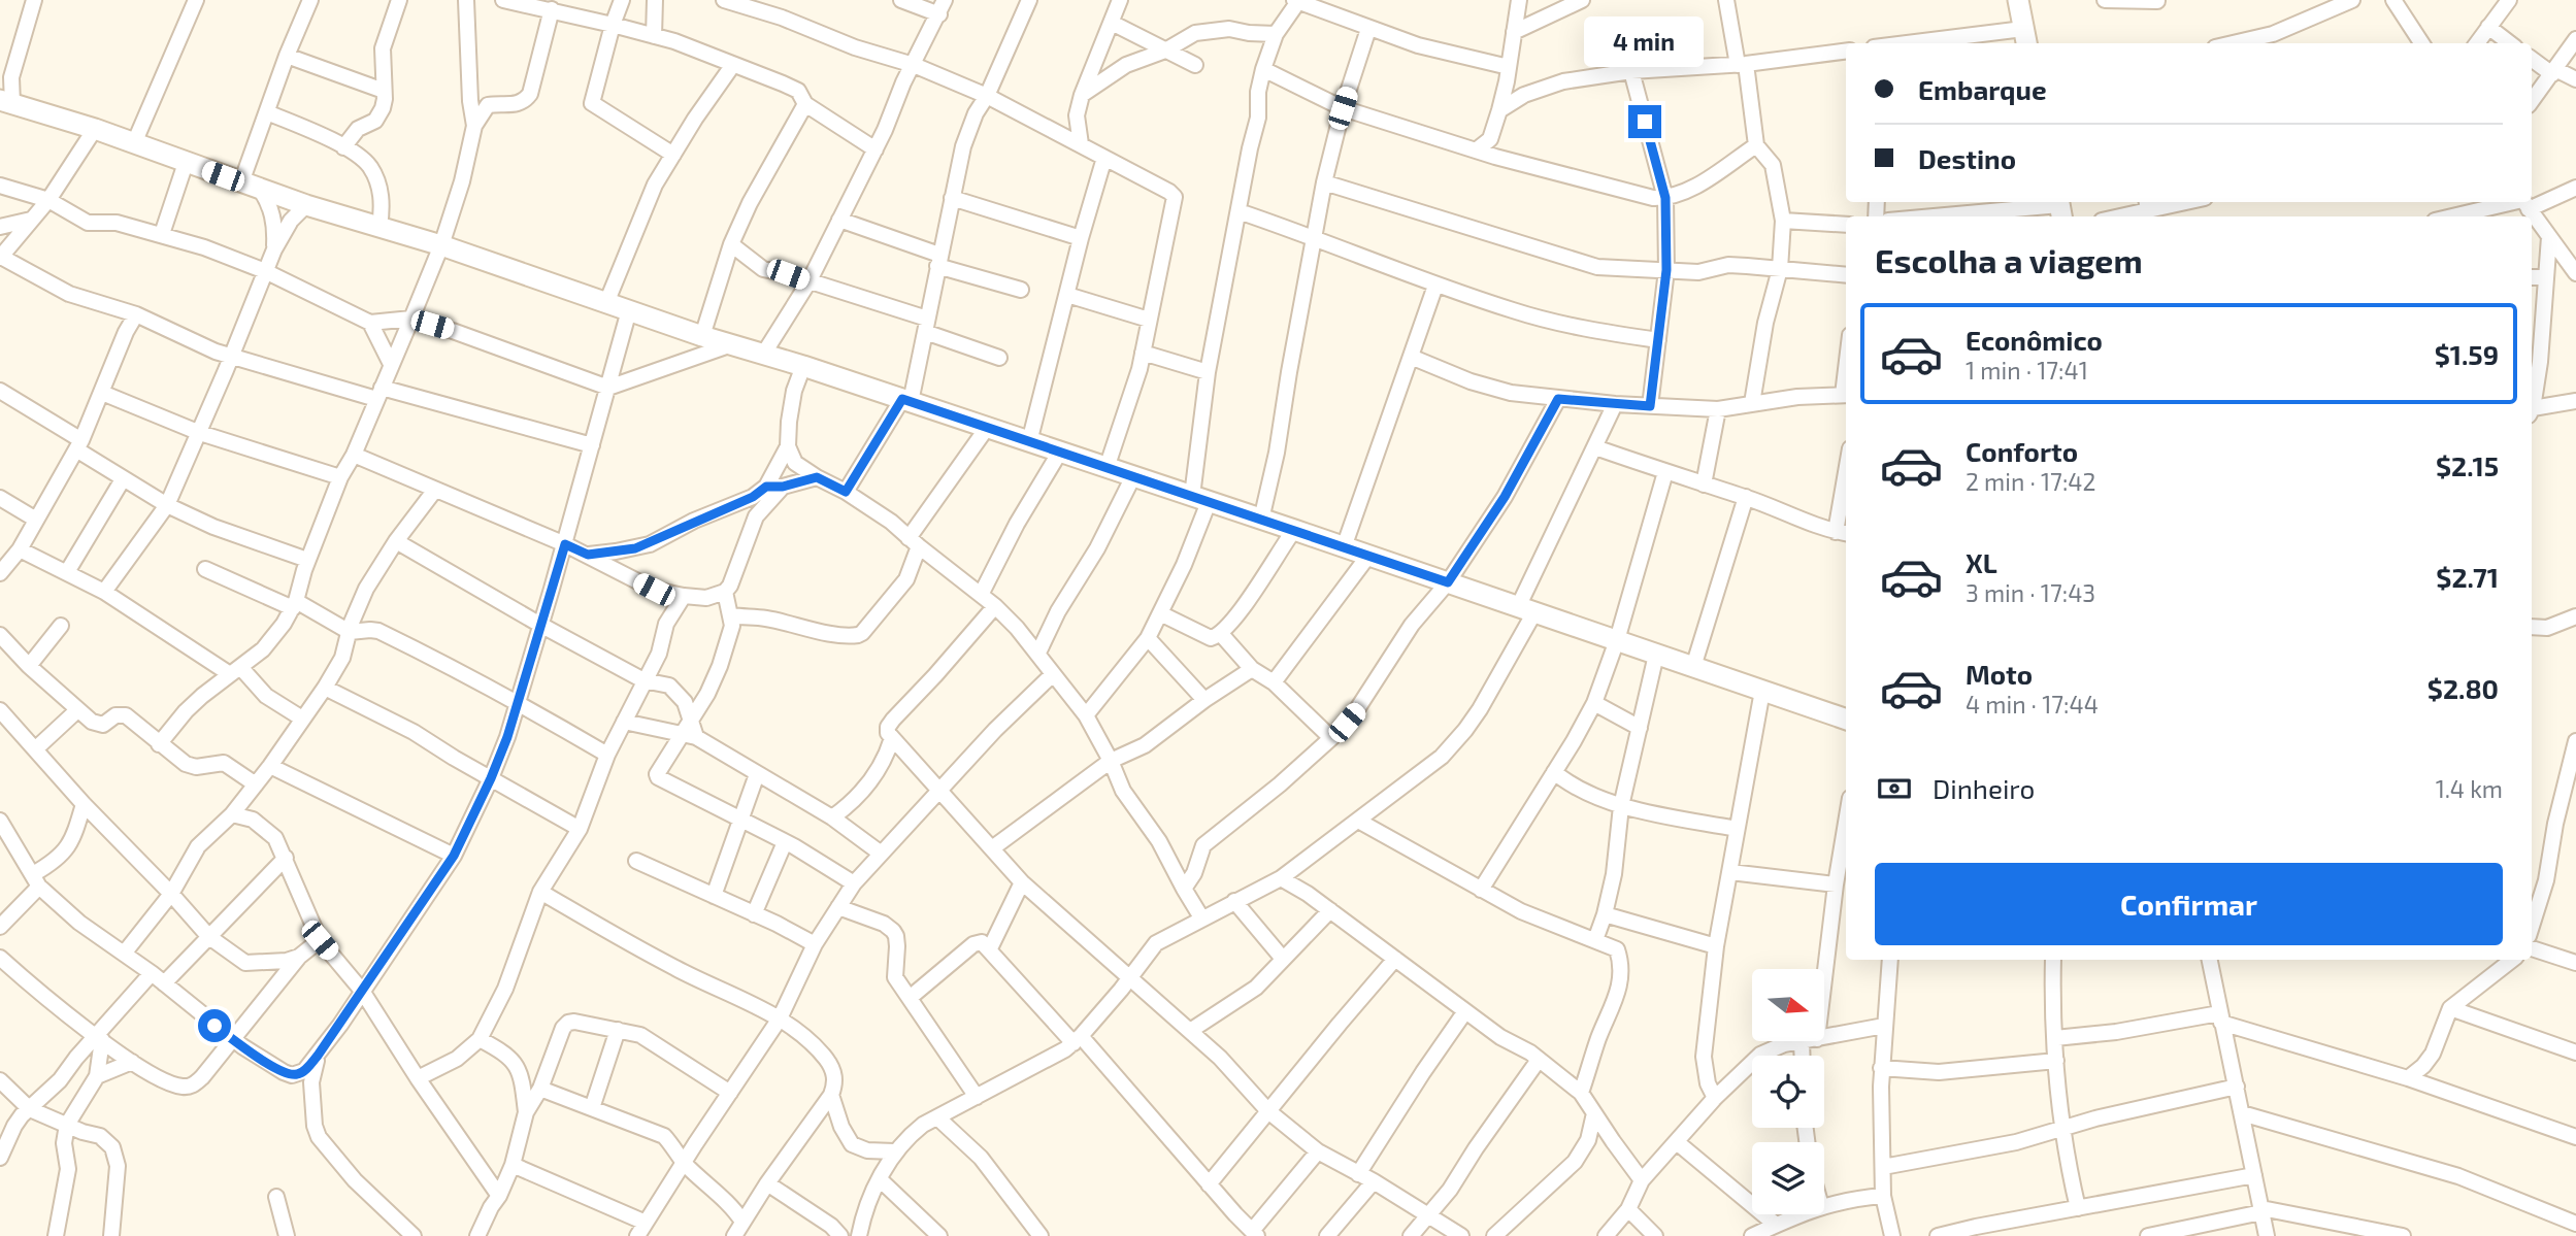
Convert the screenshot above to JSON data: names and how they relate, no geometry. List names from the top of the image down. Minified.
{"north":"right","page":{"bubble":"4 min","banner":["Embarque","Destino"],"heading":"Escolha a viagem","list":[{"name":"Econômico","note":"1 min · 17:41","value":"$1.59"},{"name":"Conforto","note":"2 min · 17:42","value":"$2.15"},{"name":"XL","note":"3 min · 17:43","value":"$2.71"},{"name":"Moto","note":"4 min · 17:44","value":"$2.80"}],"pay":["Dinheiro","1.4 km"],"buttons":"Confirmar"}}
